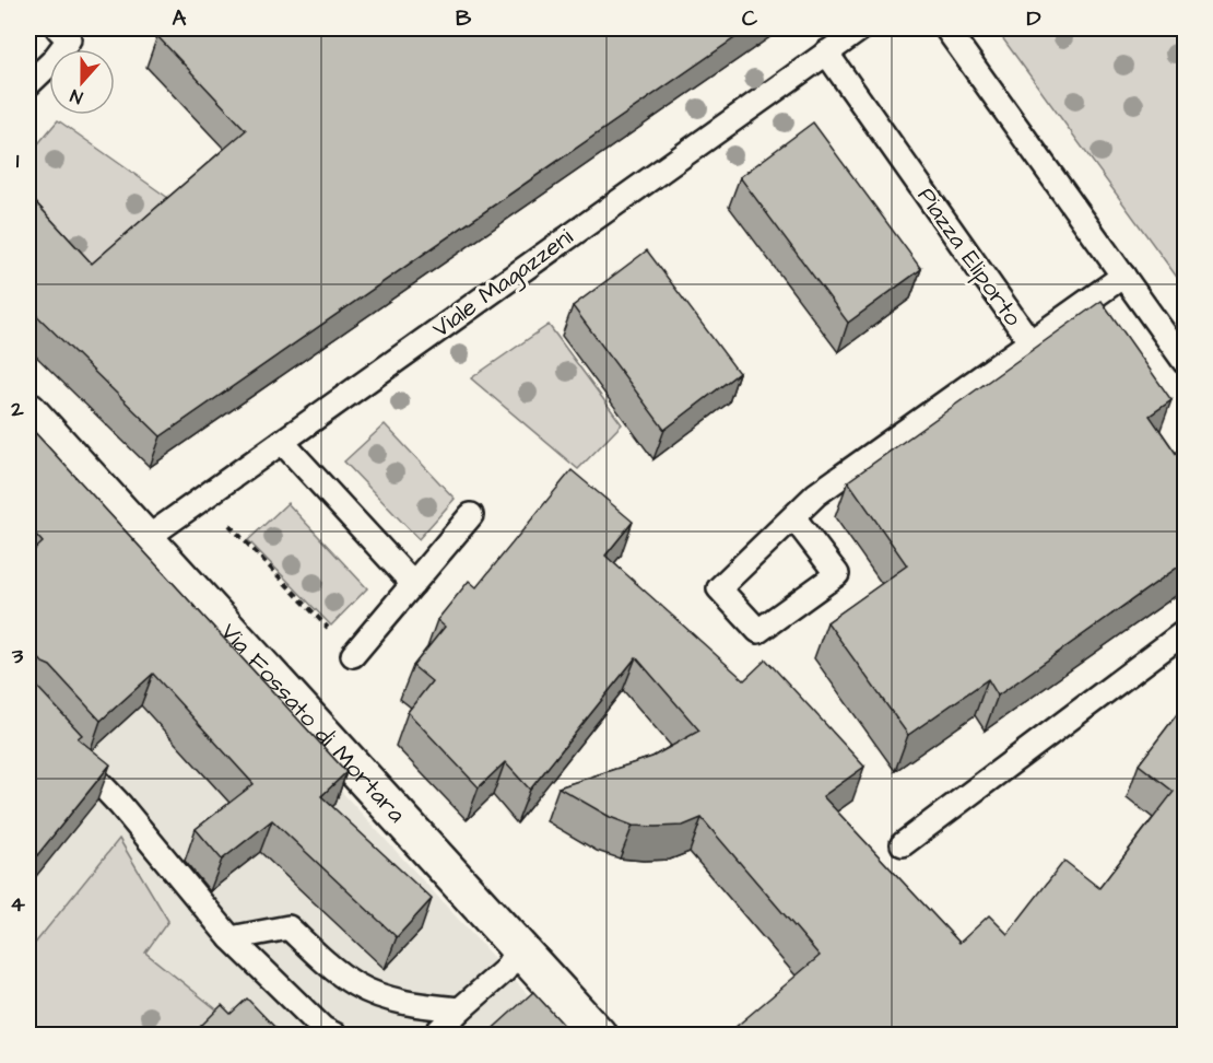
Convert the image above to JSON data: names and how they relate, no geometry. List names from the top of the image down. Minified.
{"streets":{"street":["Via Fossato di Mortara"],"lane":["Piazza Eliporto","Viale Magazzeni"]},"crossings":[["Piazza Eliporto","Viale Magazzeni"],["Viale Magazzeni","Via Fossato di Mortara"]],"north":"bottom","grid":{"columns":["A","B","C","D"],"rows":["1","2","3","4"]}}
